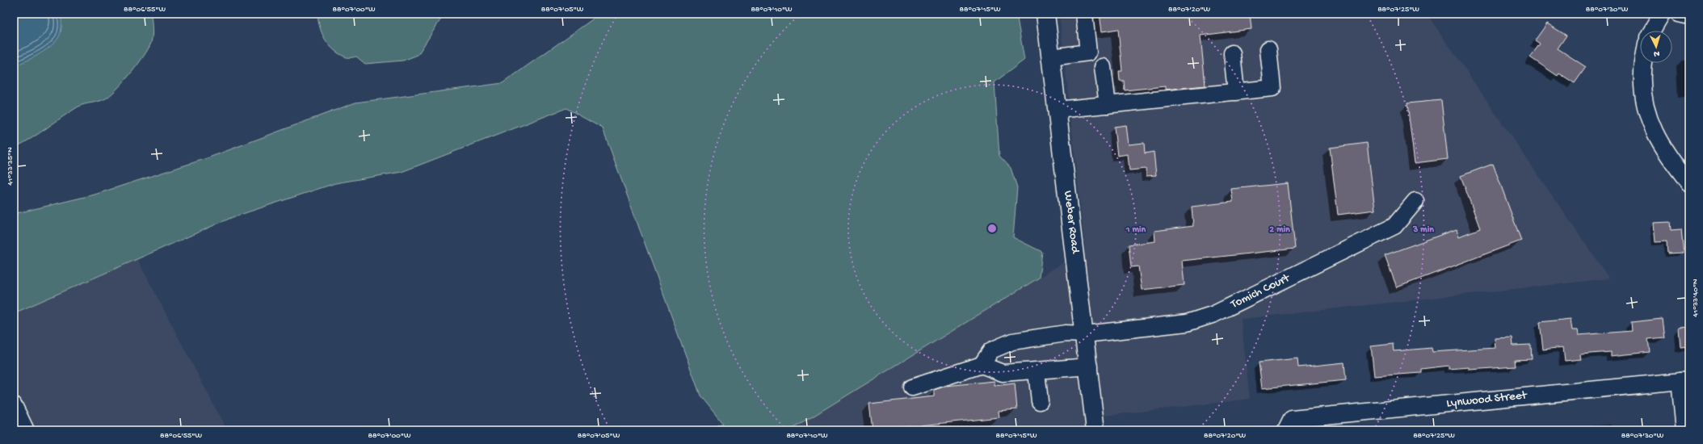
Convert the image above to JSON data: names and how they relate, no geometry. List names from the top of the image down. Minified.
{"streets":{"main road":["Weber Road"],"street":["Tomich Court","Lynwood Street"]},"crossings":[["Weber Road","Tomich Court"]],"north":"bottom","coordinates":["88°06'55\"W","88°07'00\"W","88°07'05\"W","88°07'10\"W","88°07'15\"W","88°07'20\"W","88°07'25\"W","88°07'30\"W","41°33'35\"N","41°33'40\"N"],"rings":["1 min","2 min","3 min"]}
